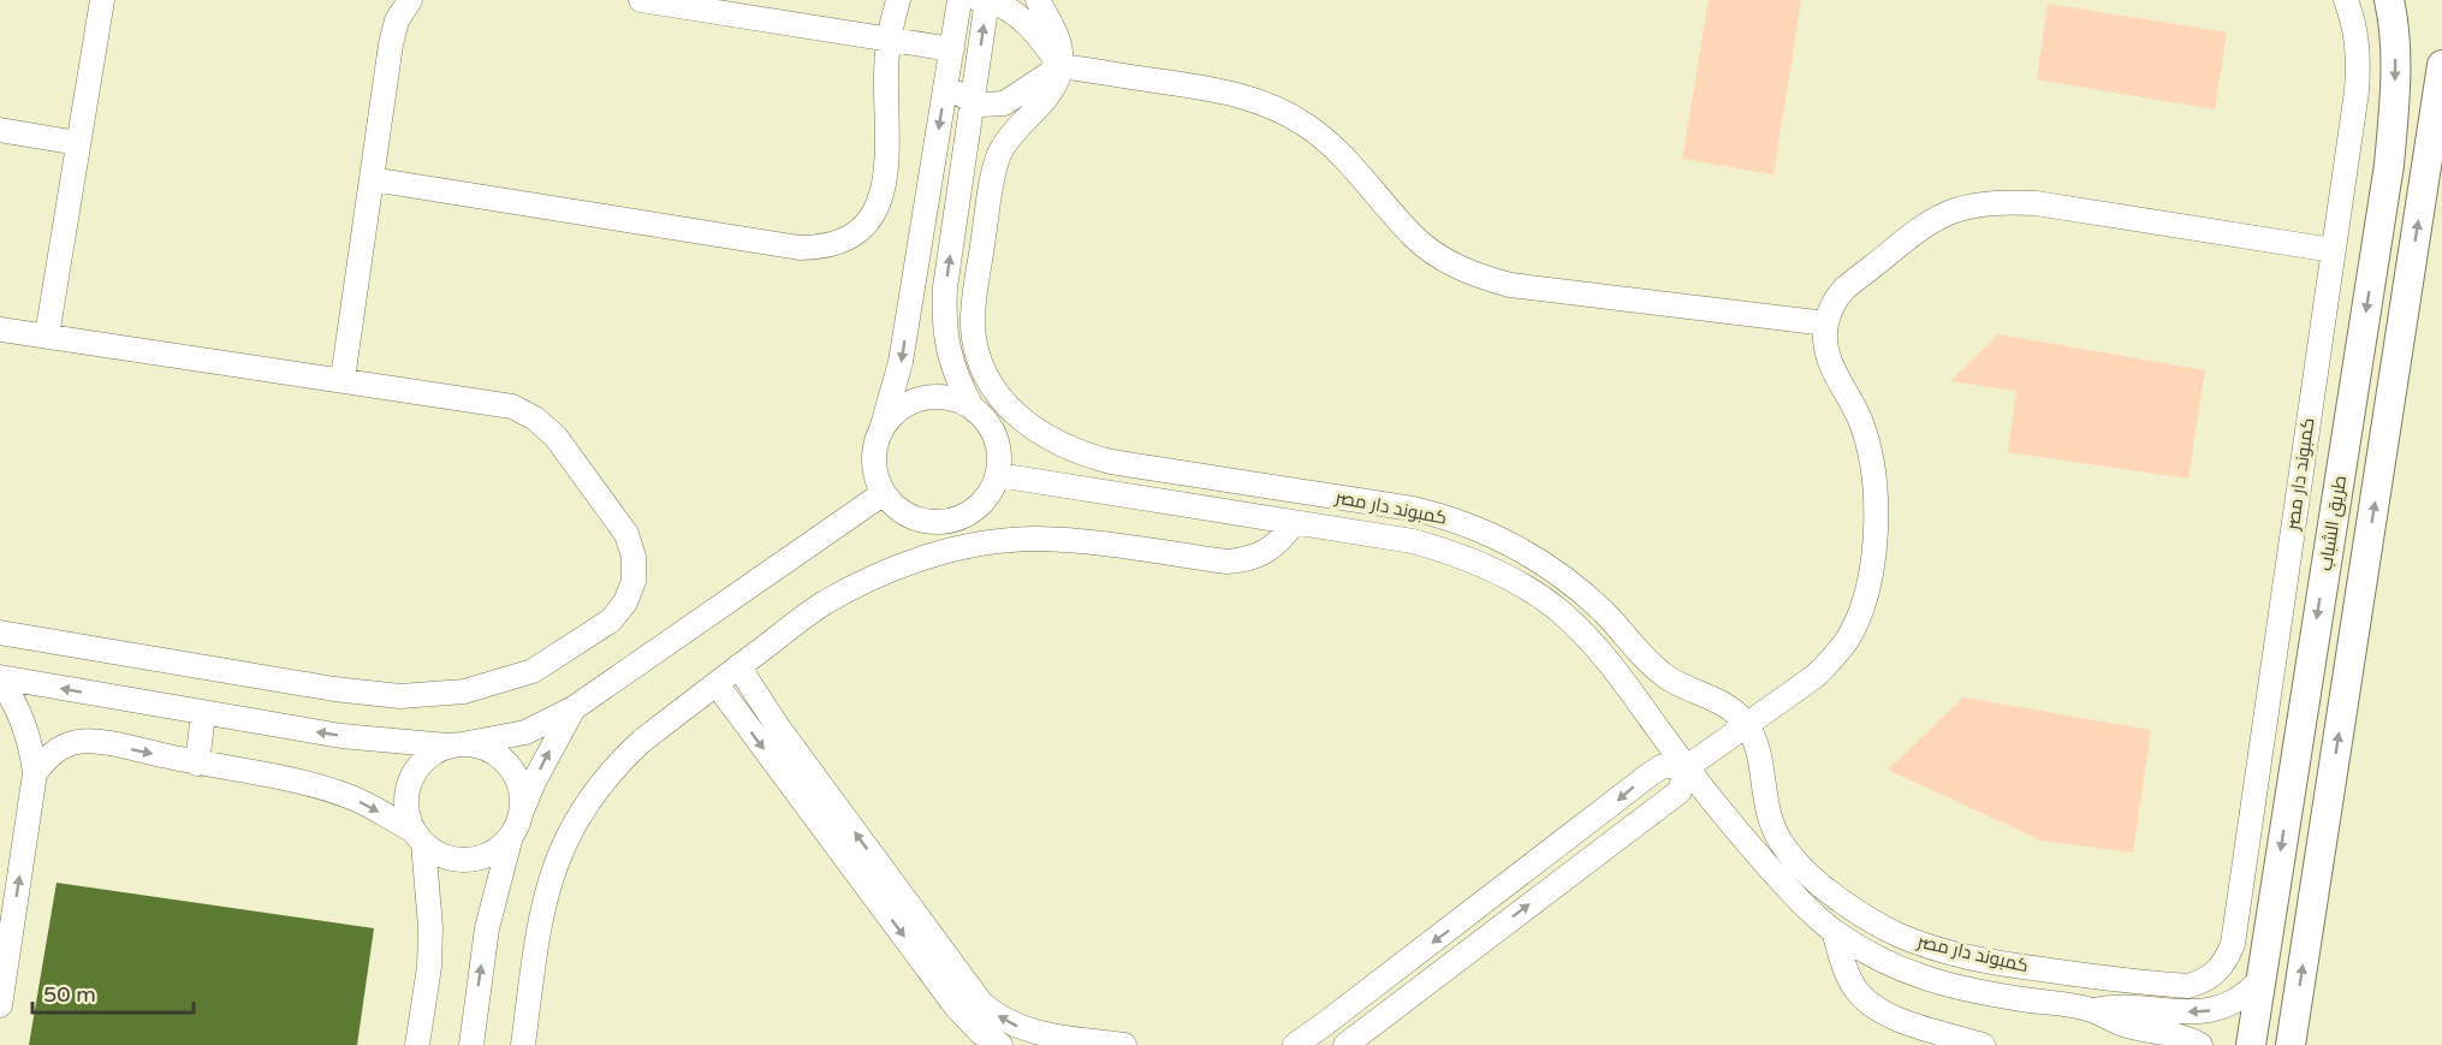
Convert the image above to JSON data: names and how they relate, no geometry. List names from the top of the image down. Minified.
{"streets":{"main road":["طريق الشباب"],"street":["كمبوند دار مصر"]},"scale_bar":"50 m"}
